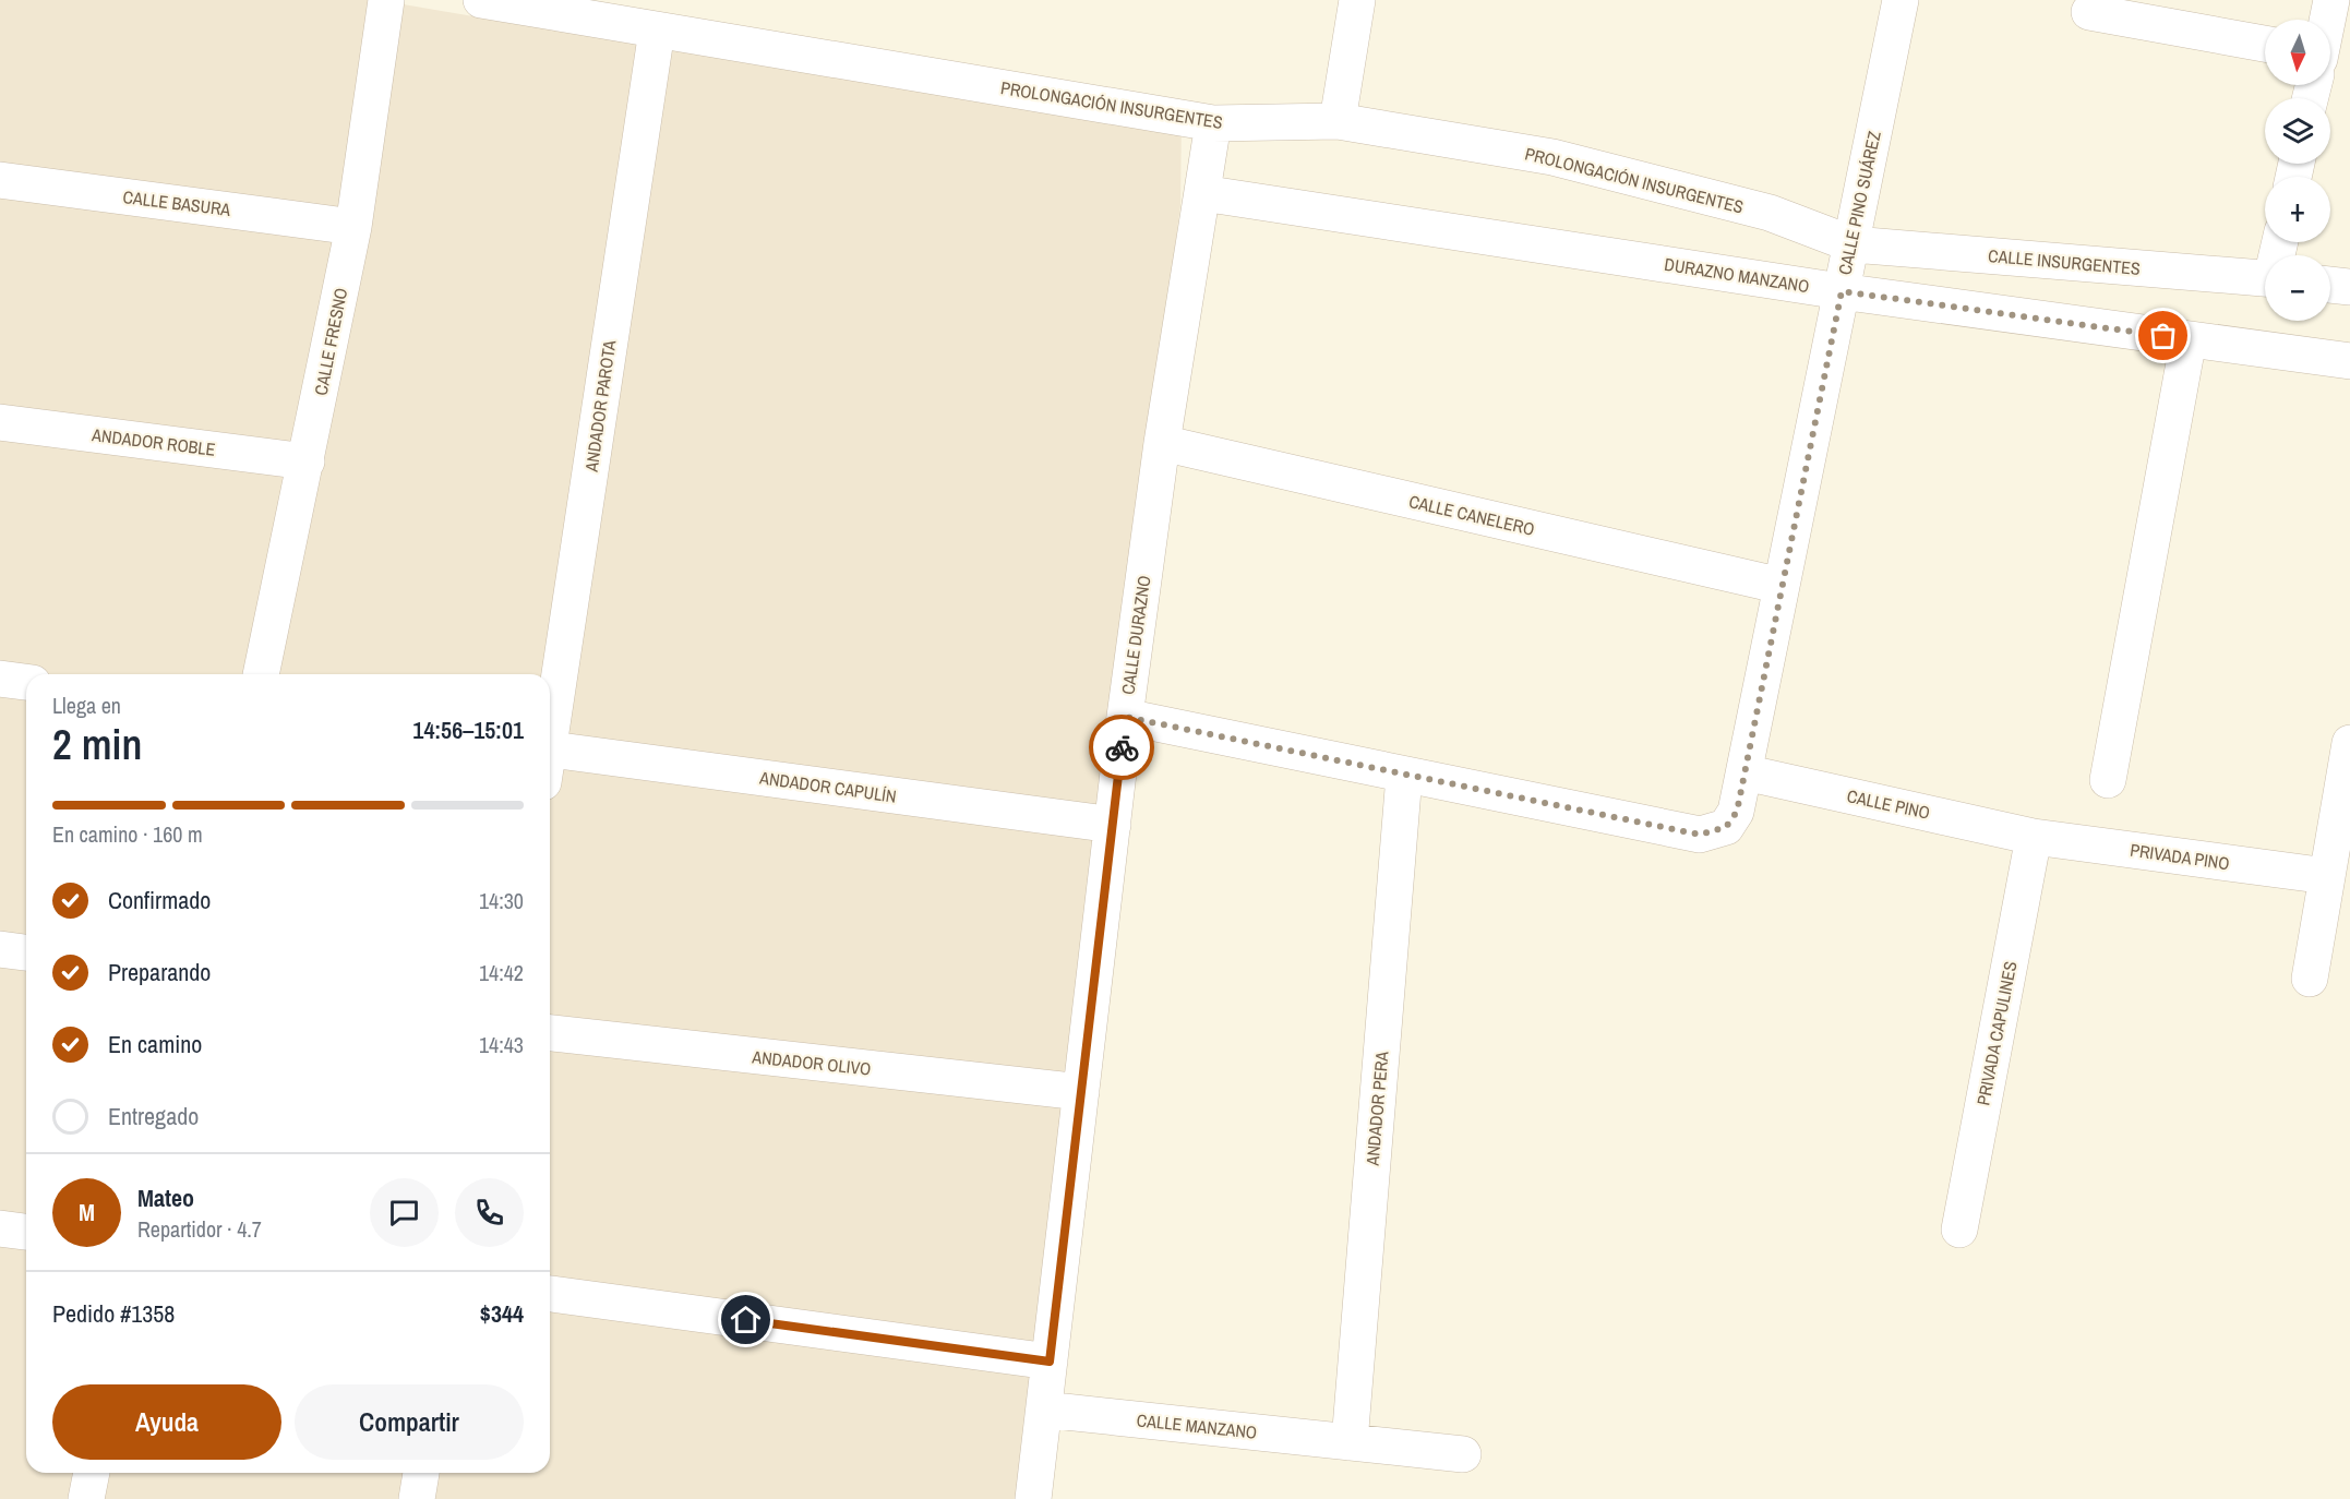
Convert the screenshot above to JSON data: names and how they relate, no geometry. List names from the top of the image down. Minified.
{"streets":{"street":["PROLONGACIÓN INSURGENTES","CALLE BASURA","CALLE PINO SUÁREZ","CALLE INSURGENTES","DURAZNO MANZANO","CALLE FRESNO","ANDADOR PAROTA","ANDADOR ROBLE","CALLE CANELERO","CALLE DURAZNO","ANDADOR CAPULÍN","CALLE PINO","PRIVADA PINO","PRIVADA CAPULINES","ANDADOR OLIVO","ANDADOR PERA","CALLE MANZANO"]},"crossings":[["PROLONGACIÓN INSURGENTES","CALLE PINO SUÁREZ"],["PROLONGACIÓN INSURGENTES","CALLE INSURGENTES"],["PROLONGACIÓN INSURGENTES","ANDADOR PAROTA"],["PROLONGACIÓN INSURGENTES","CALLE DURAZNO"],["CALLE BASURA","CALLE FRESNO"],["CALLE PINO SUÁREZ","CALLE INSURGENTES"],["CALLE PINO SUÁREZ","DURAZNO MANZANO"],["CALLE PINO SUÁREZ","CALLE CANELERO"],["CALLE PINO SUÁREZ","CALLE PINO"],["CALLE PINO SUÁREZ","ANDADOR PERA"],["DURAZNO MANZANO","CALLE DURAZNO"],["CALLE FRESNO","ANDADOR ROBLE"],["CALLE CANELERO","CALLE DURAZNO"],["CALLE DURAZNO","ANDADOR CAPULÍN"],["CALLE DURAZNO","ANDADOR OLIVO"],["CALLE DURAZNO","CALLE MANZANO"],["CALLE PINO","PRIVADA PINO"],["CALLE PINO","PRIVADA CAPULINES"],["PRIVADA PINO","PRIVADA CAPULINES"],["ANDADOR PERA","CALLE MANZANO"]],"north":"bottom","page":{"map_buttons":["+","−"],"heading":["2 min","Llega en","14:56–15:01"],"panel":["Mateo","Repartidor · 4.7","Pedido #1358","$344"],"bar":"En camino · 160 m","list":[["Confirmado","14:30"],["Preparando","14:42"],["En camino","14:43"],"Entregado"],"round":"M","buttons":["Ayuda","Compartir"]}}
